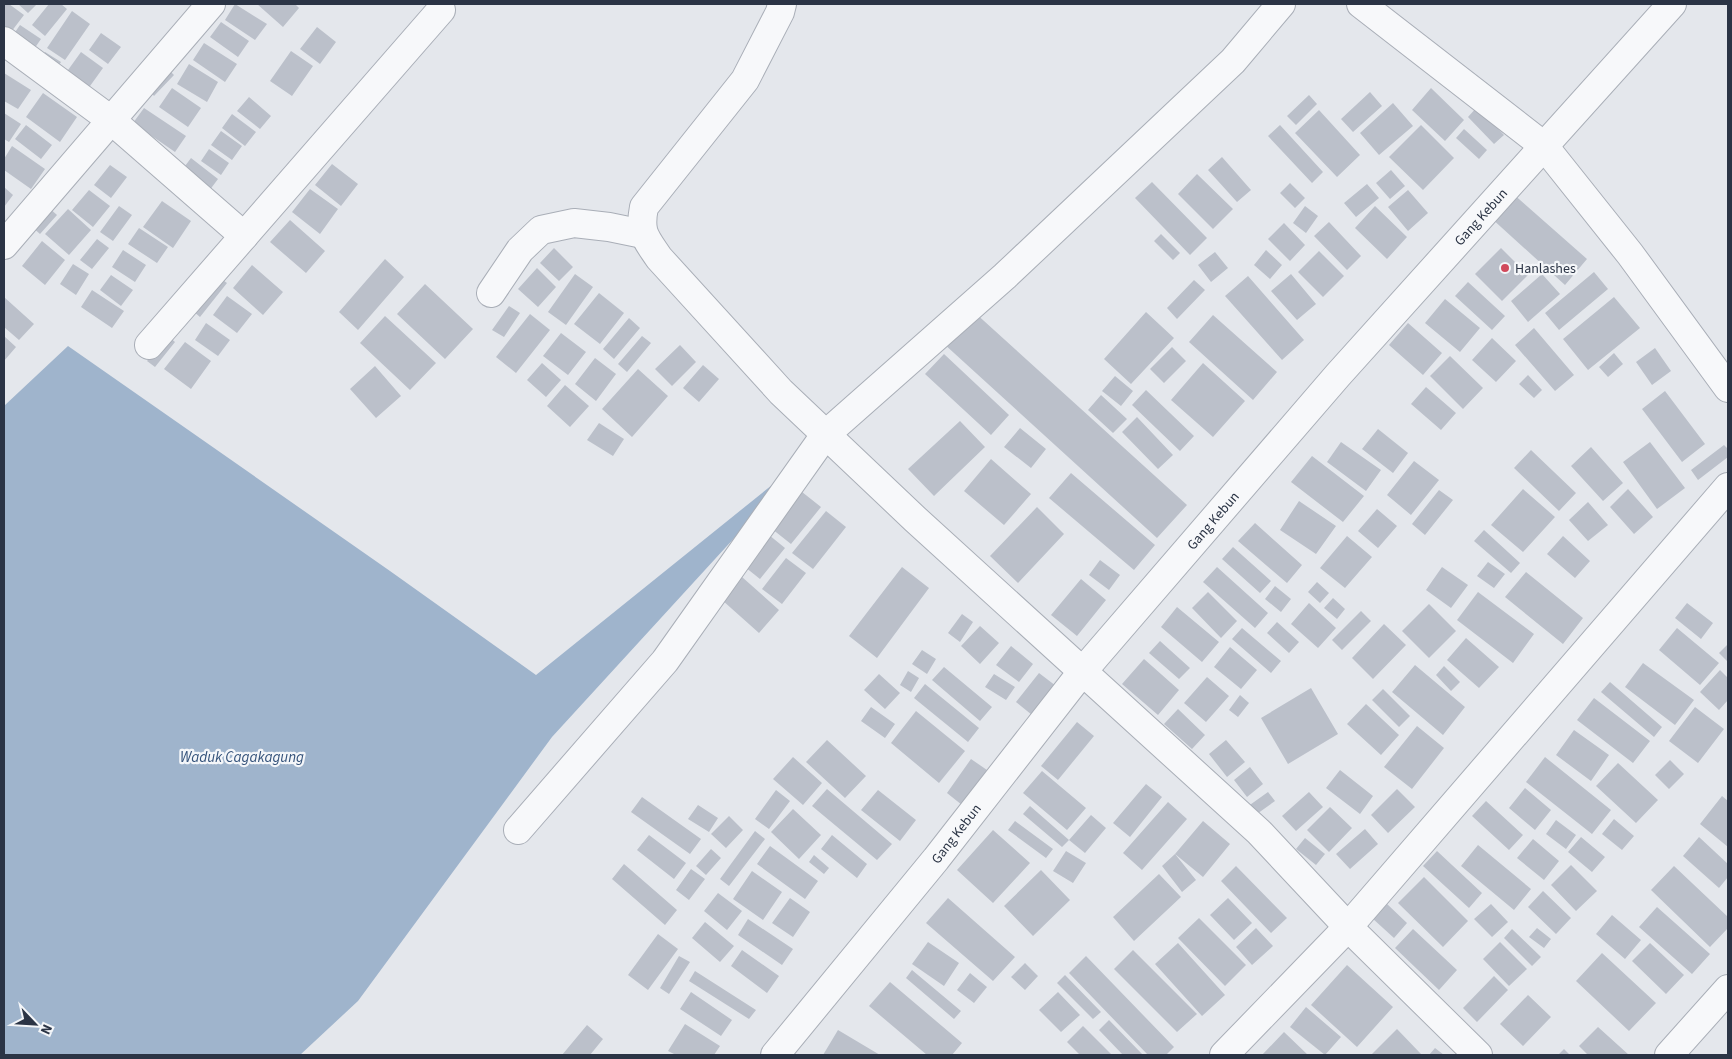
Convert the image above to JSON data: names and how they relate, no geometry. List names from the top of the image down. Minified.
{"streets":{"street":["Gang Kebun"]},"water":["Waduk Cagakagung"],"places":["Hanlashes"],"north":"bottom right"}
